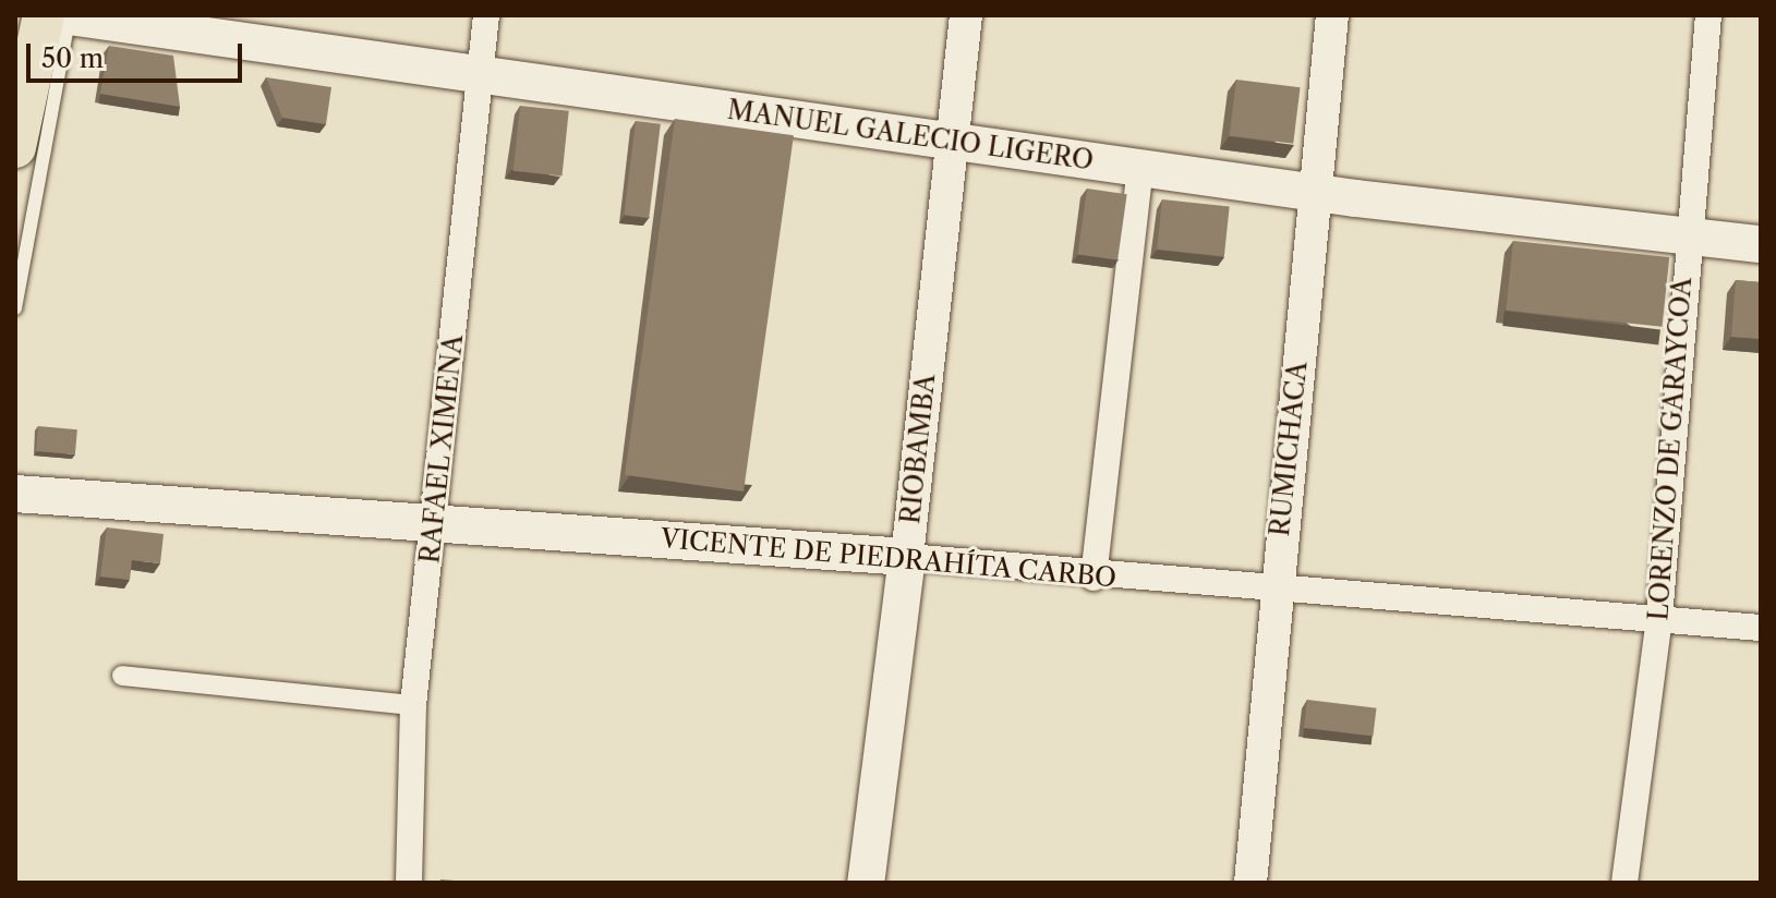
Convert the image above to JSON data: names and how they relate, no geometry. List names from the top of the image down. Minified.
{"streets":{"main road":["MANUEL GALECIO LIGERO","RIOBAMBA","VICENTE DE PIEDRAHÍTA CARBO"],"street":["RAFAEL XIMENA","RUMICHACA","LORENZO DE GARAYCOA"]},"crossings":[["MANUEL GALECIO LIGERO","RAFAEL XIMENA"],["MANUEL GALECIO LIGERO","RIOBAMBA"],["MANUEL GALECIO LIGERO","RUMICHACA"],["MANUEL GALECIO LIGERO","LORENZO DE GARAYCOA"],["RAFAEL XIMENA","VICENTE DE PIEDRAHÍTA CARBO"],["RIOBAMBA","VICENTE DE PIEDRAHÍTA CARBO"],["RUMICHACA","VICENTE DE PIEDRAHÍTA CARBO"],["LORENZO DE GARAYCOA","VICENTE DE PIEDRAHÍTA CARBO"]],"scale_bar":"50 m"}
